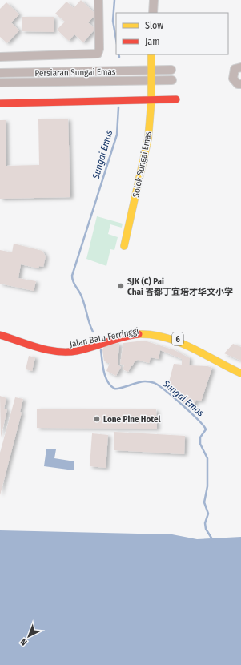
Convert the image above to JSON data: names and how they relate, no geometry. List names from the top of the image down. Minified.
{"streets":{"main road":["Solok Sungai Emas","Jalan Batu Ferringgi","6"],"street":["Persiaran Sungai Emas"]},"crossings":[["Persiaran Sungai Emas","Solok Sungai Emas"]],"water":["Sungai Emas"],"places":["SJK (C) Pai Chai 峇都丁宜培才华文小学","Lone Pine Hotel"],"legend":["Slow","Jam"],"north":"bottom left"}
